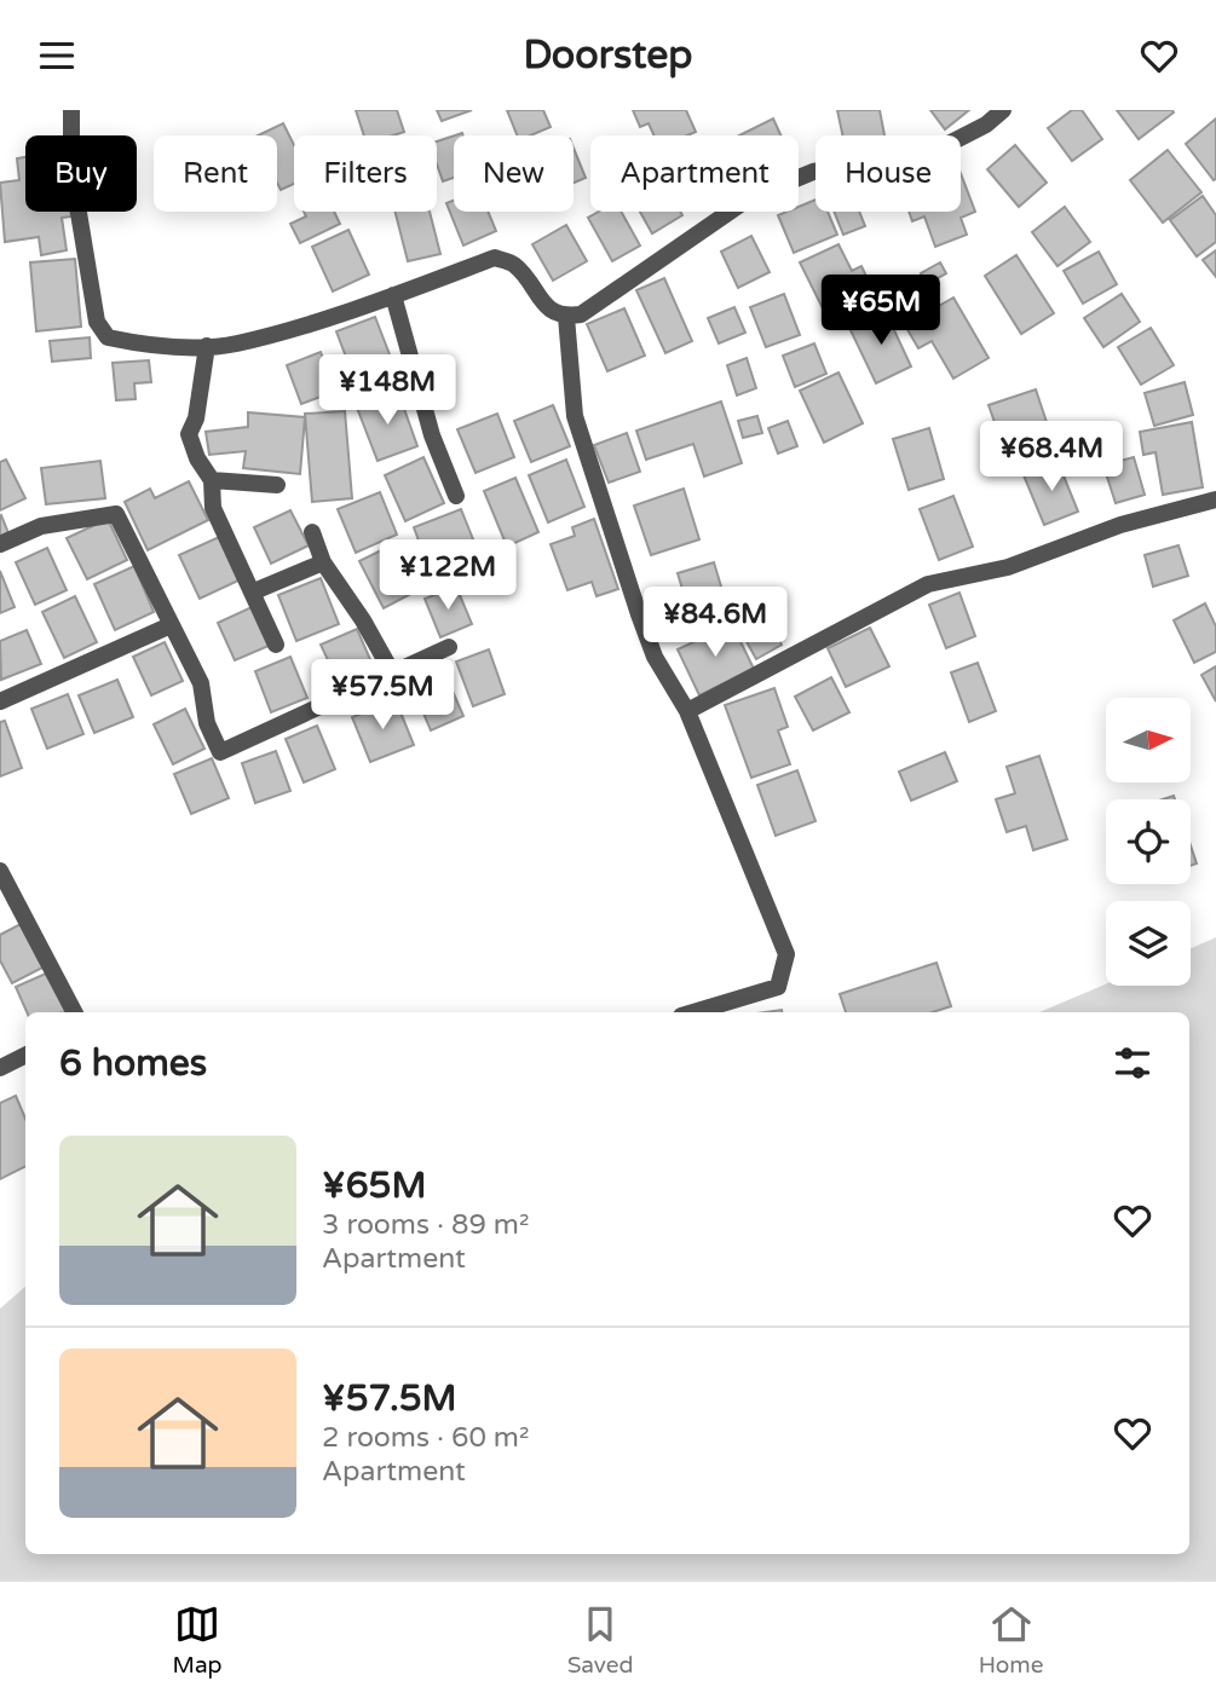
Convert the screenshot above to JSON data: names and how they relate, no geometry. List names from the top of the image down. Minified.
{"north":"right","page":{"header":"Doorstep","chip":["Buy","Rent","Filters","New","Apartment","House"],"price":["¥65M","¥148M","¥68.4M","¥122M","¥84.6M","¥57.5M"],"heading":"6 homes","list":[{"name":"¥65M","note":"3 rooms · 89 m² · Apartment"},{"name":"¥57.5M","note":"2 rooms · 60 m² · Apartment"}],"tabs":["Map","Saved","Home"]}}
